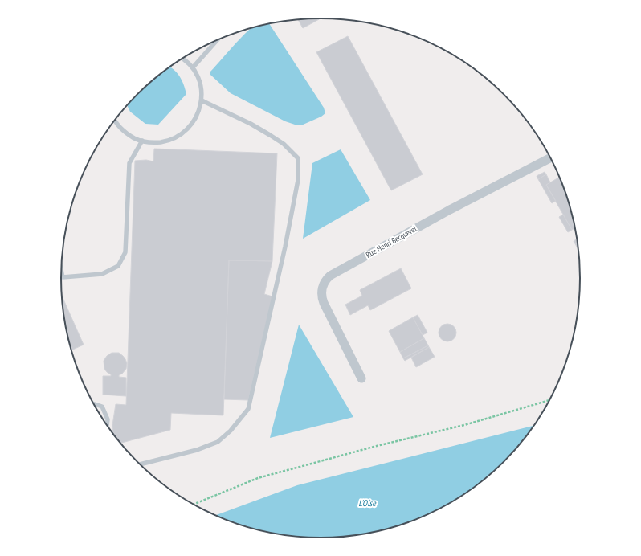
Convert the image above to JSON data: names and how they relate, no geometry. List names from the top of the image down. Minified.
{"streets":{"street":["Rue Henri Becquerel"]},"water":["L’Oise"]}
